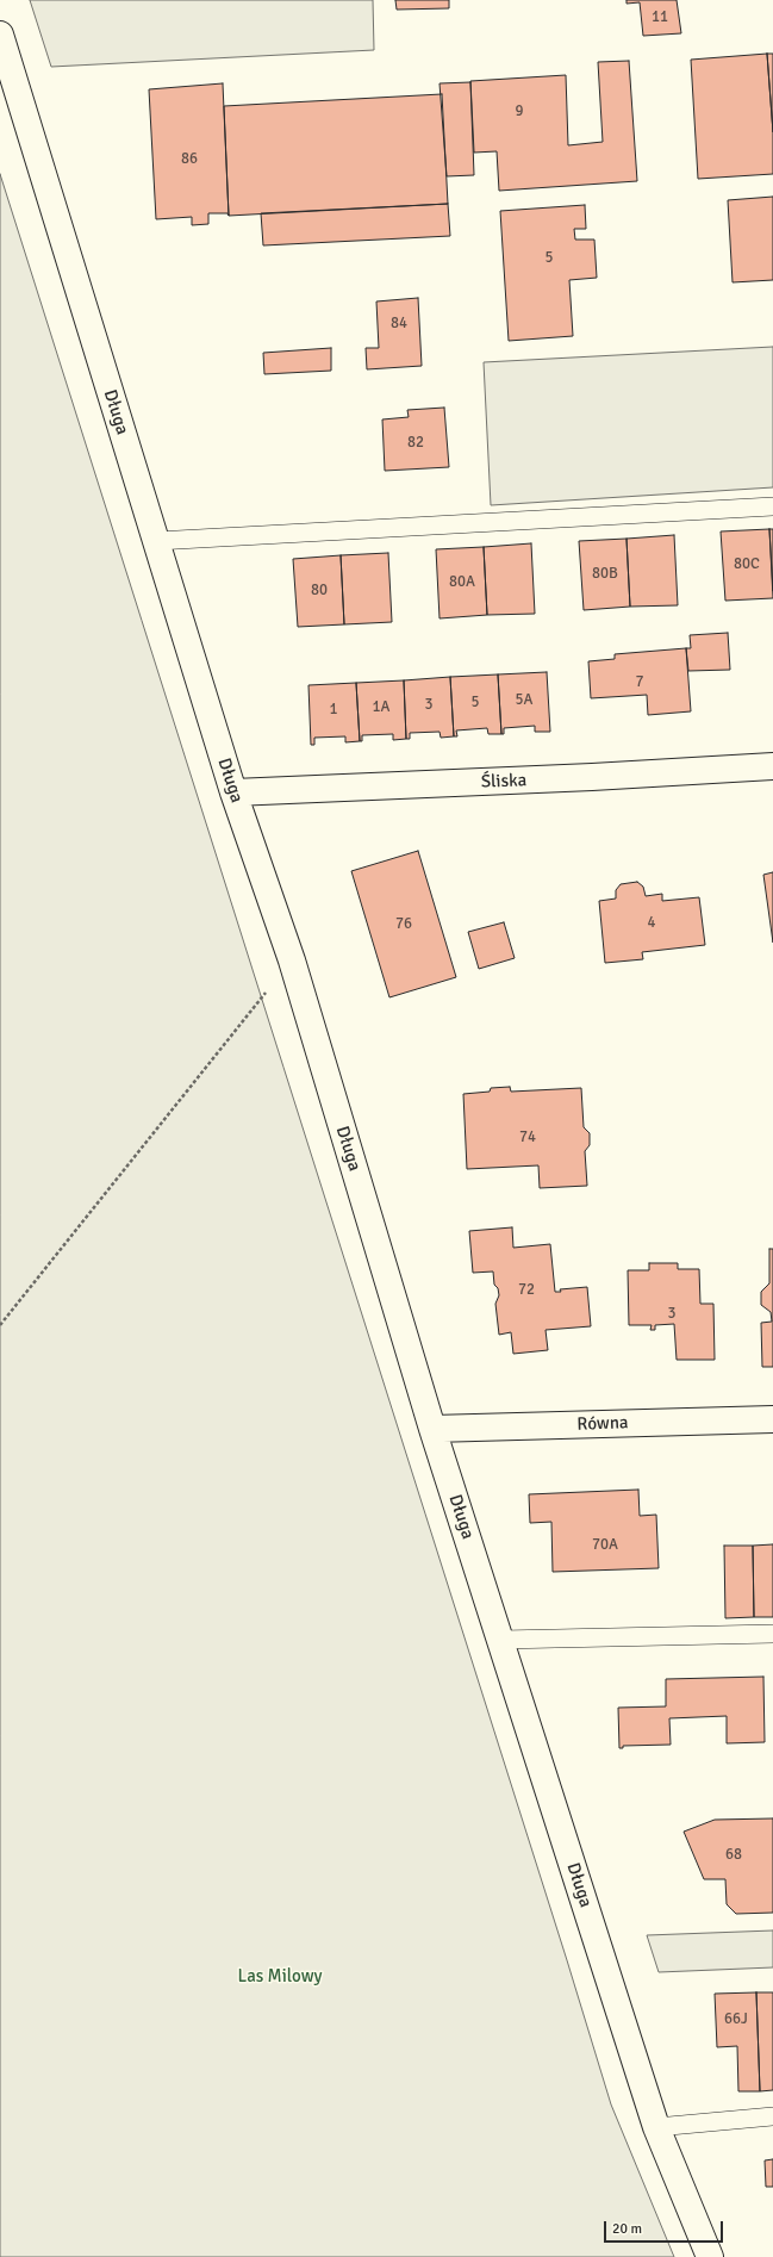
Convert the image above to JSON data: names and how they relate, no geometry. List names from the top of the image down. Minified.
{"streets":{"street":["Długa","Śliska","Równa"]},"crossings":[["Długa","Śliska"],["Długa","Równa"]],"parks":["Las Milowy"],"house_numbers":["11","9","86","5","84","82","80C","80B","80A","80","7","5A","5","3","1A","1","4","76","74","72","3","70A","68","66J"],"scale_bar":"20 m"}
